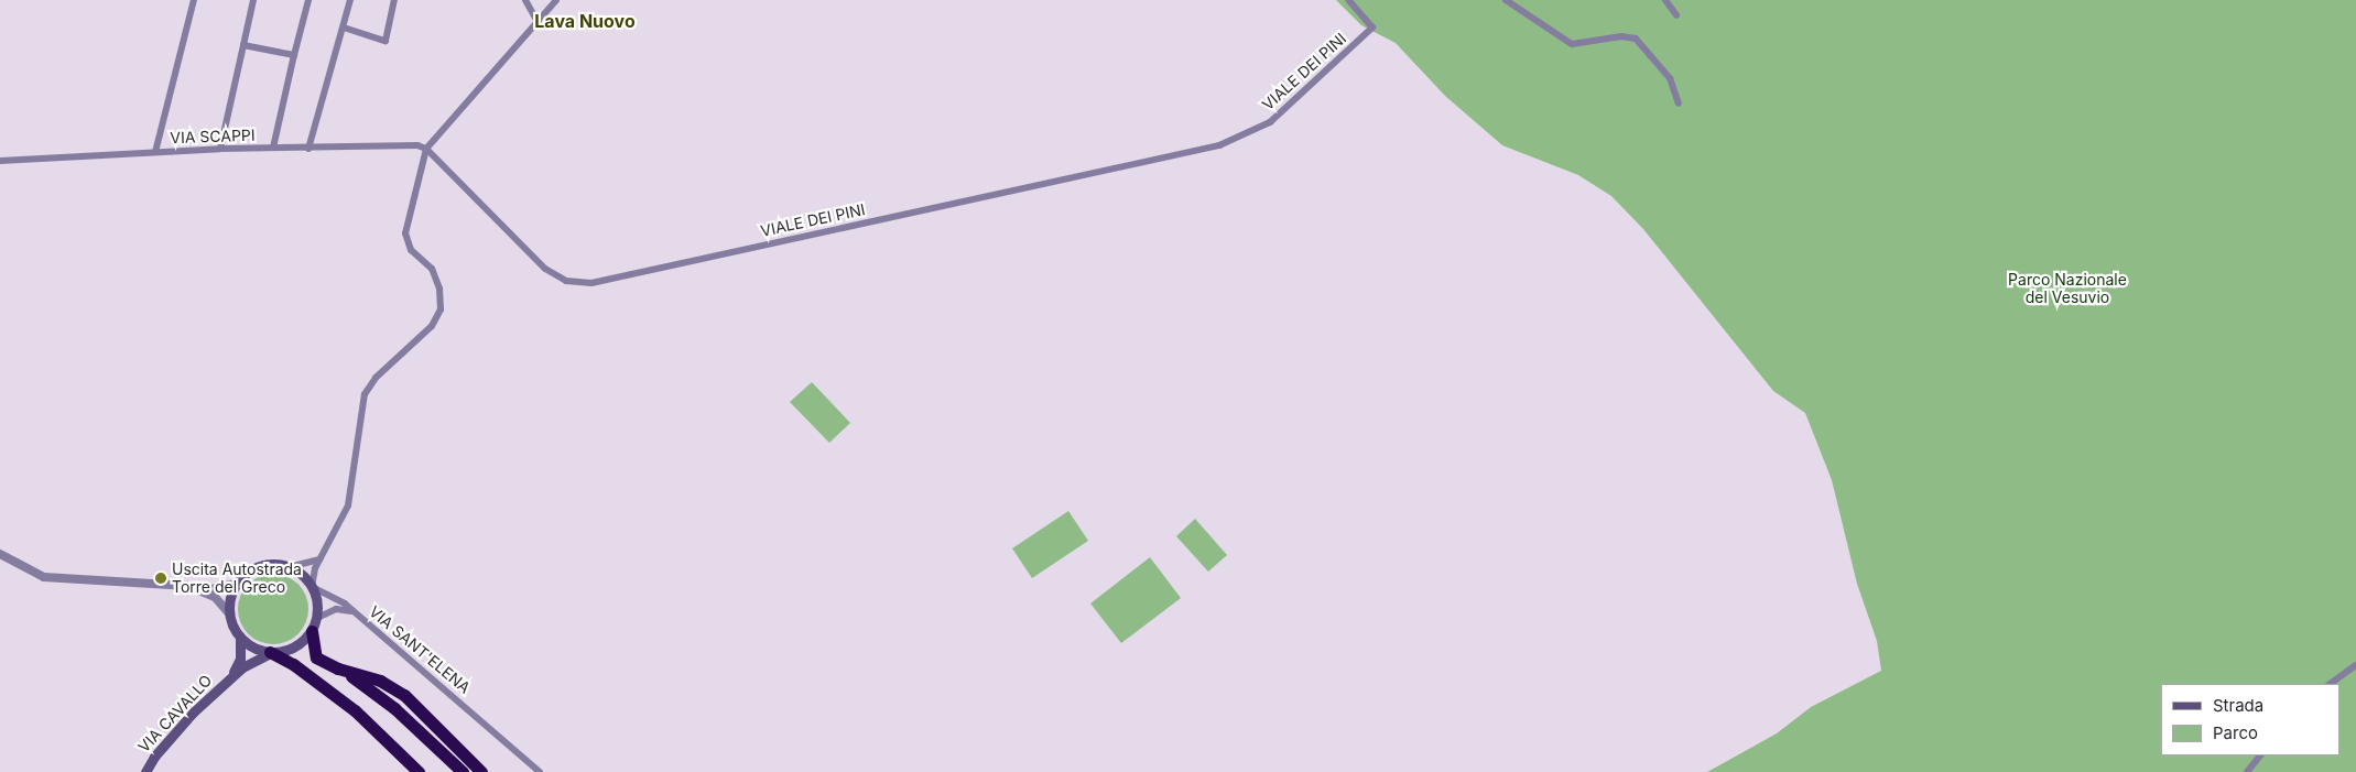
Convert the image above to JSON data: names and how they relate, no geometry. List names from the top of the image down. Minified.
{"streets":{"main road":["VIA CAVALLO"],"street":["VIALE DEI PINI","VIA SCAPPI","VIA SANT'ELENA"]},"crossings":[["VIALE DEI PINI","VIA SCAPPI"],["VIA SANT'ELENA","VIA CAVALLO"]],"districts":["Lava Nuovo"],"parks":["Parco Nazionale del Vesuvio"],"places":["Uscita Autostrada Torre del Greco"],"legend":["Strada","Parco"]}
